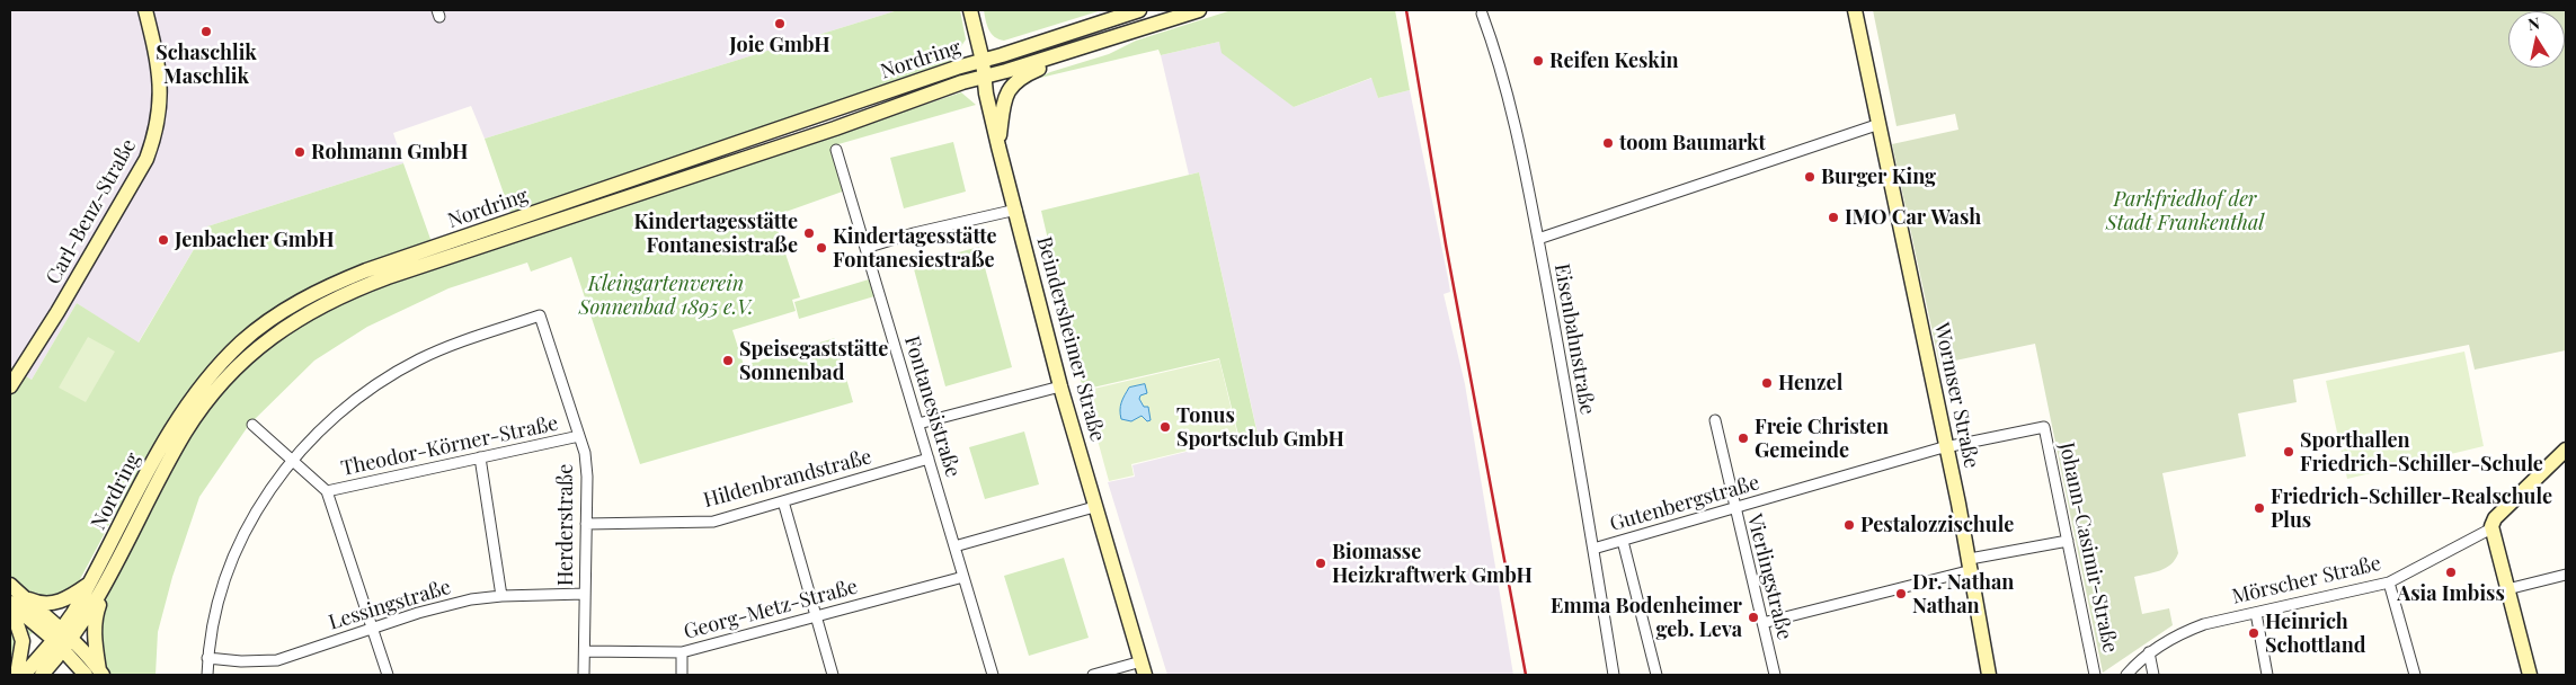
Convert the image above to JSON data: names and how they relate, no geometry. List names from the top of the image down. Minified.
{"streets":{"main road":["Nordring","Carl-Benz-Straße","Beindersheimer Straße","Wormser Straße","Mörscher Straße"],"street":["Eisenbahnstraße","Fontanesistraße","Theodor-Körner-Straße","Hildenbrandstraße","Gutenbergstraße","Herderstraße","Johann-Casimir-Straße","Vierlingstraße","Lessingstraße","Georg-Metz-Straße"]},"crossings":[["Nordring","Beindersheimer Straße"],["Eisenbahnstraße","Gutenbergstraße"],["Wormser Straße","Gutenbergstraße"],["Fontanesistraße","Hildenbrandstraße"],["Fontanesistraße","Georg-Metz-Straße"],["Theodor-Körner-Straße","Herderstraße"],["Hildenbrandstraße","Herderstraße"],["Gutenbergstraße","Johann-Casimir-Straße"],["Gutenbergstraße","Vierlingstraße"],["Herderstraße","Lessingstraße"],["Herderstraße","Georg-Metz-Straße"]],"parks":["Parkfriedhof der Stadt Frankenthal","Kleingartenverein Sonnenbad 1895 e.V."],"places":["Joie GmbH","Schaschlik Maschlik","Reifen Keskin","toom Baumarkt","Rohmann GmbH","Burger King","IMO Car Wash","Kindertagesstätte Fontanesistraße","Jenbacher GmbH","Kindertagesstätte Fontanesiestraße","Speisegaststätte Sonnenbad","Henzel","Tonus Sportsclub GmbH","Freie Christen Gemeinde","Sporthallen Friedrich-Schiller-Schule","Friedrich-Schiller-Realschule Plus","Pestalozzischule","Biomasse Heizkraftwerk GmbH","Asia Imbiss","Dr. Nathan Nathan","Emma Bodenheimer geb. Leva","Heinrich Schottland"],"north":"top"}
